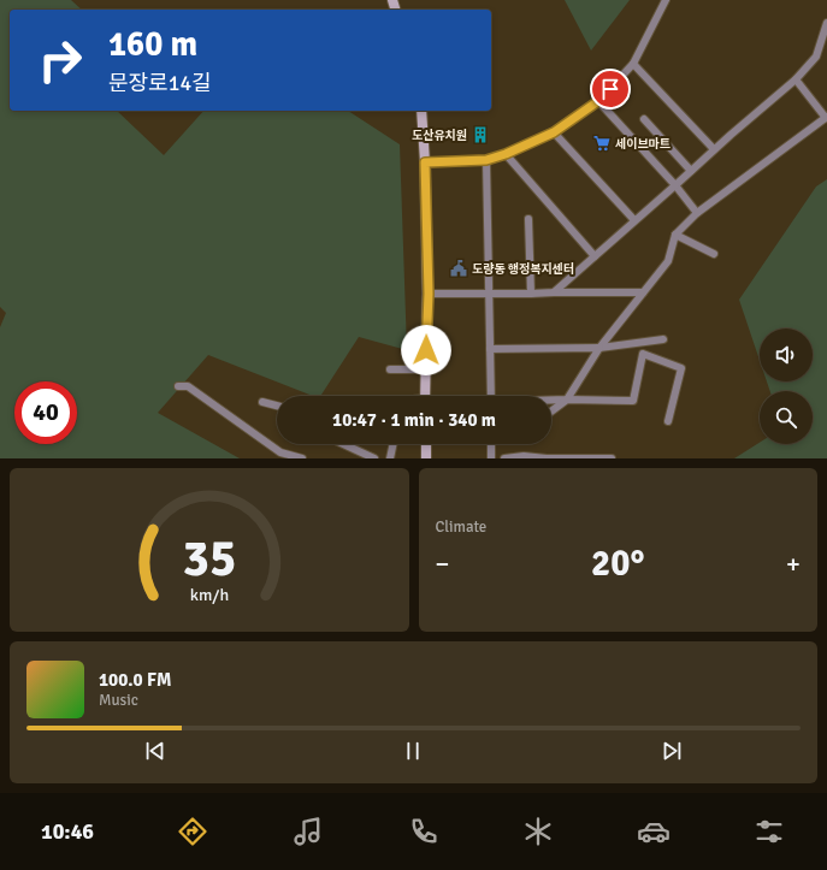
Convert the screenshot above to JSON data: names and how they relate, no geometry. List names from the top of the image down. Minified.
{"places":{"building":["도산유치원"],"supermarket":["세이브마트"],"public building":["도량동 행정복지센터"]},"page":{"turn":["160 m","문장로14길"],"limit":"40","trip":"10:47 · 1 min · 340 m","tile":"Climate","heat":["−","20°","+"],"song":["100.0 FM","Music"],"tabs":"10:46","gauge":["35","km/h"]}}
